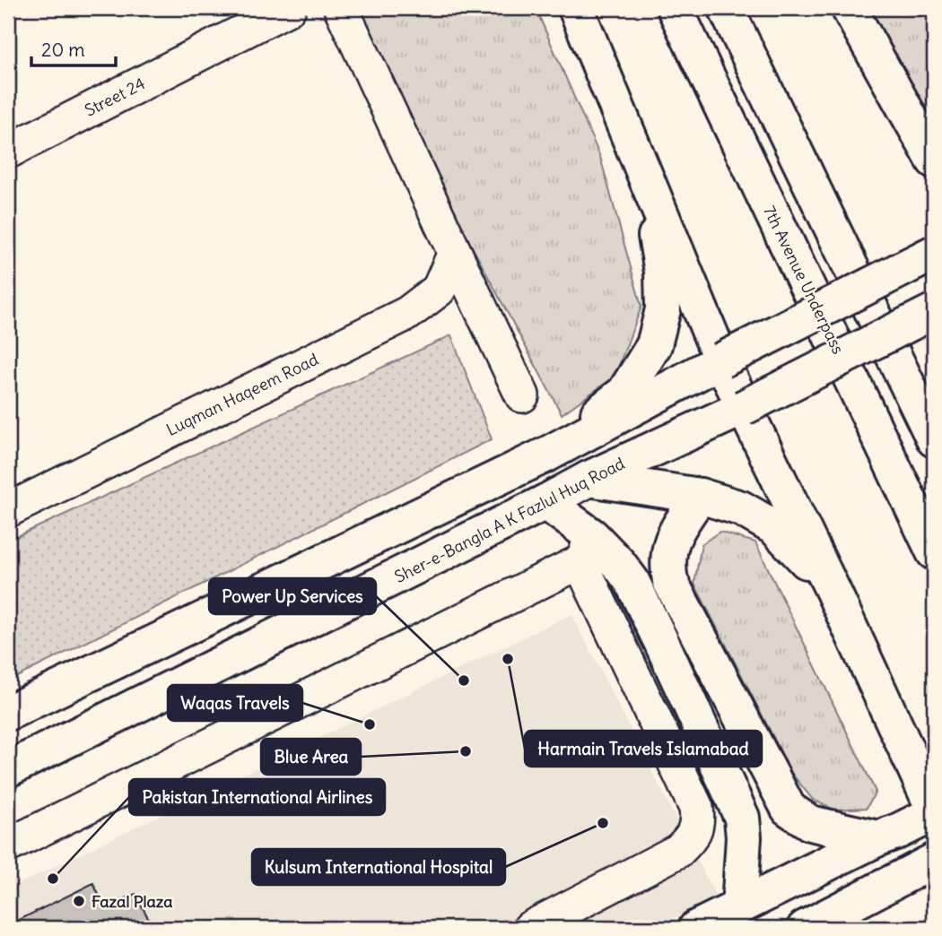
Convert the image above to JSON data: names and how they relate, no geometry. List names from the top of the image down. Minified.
{"streets":{"main road":["7th Avenue Underpass","Sher-e-Bangla A K Fazlul Huq Road"],"street":["Street 24","Luqman Haqeem Road"]},"places":["Harmain Travels Islamabad","Power Up Services","Waqas Travels","Blue Area","Kulsum International Hospital","Pakistan International Airlines","Fazal Plaza"],"scale_bar":"20 m"}
